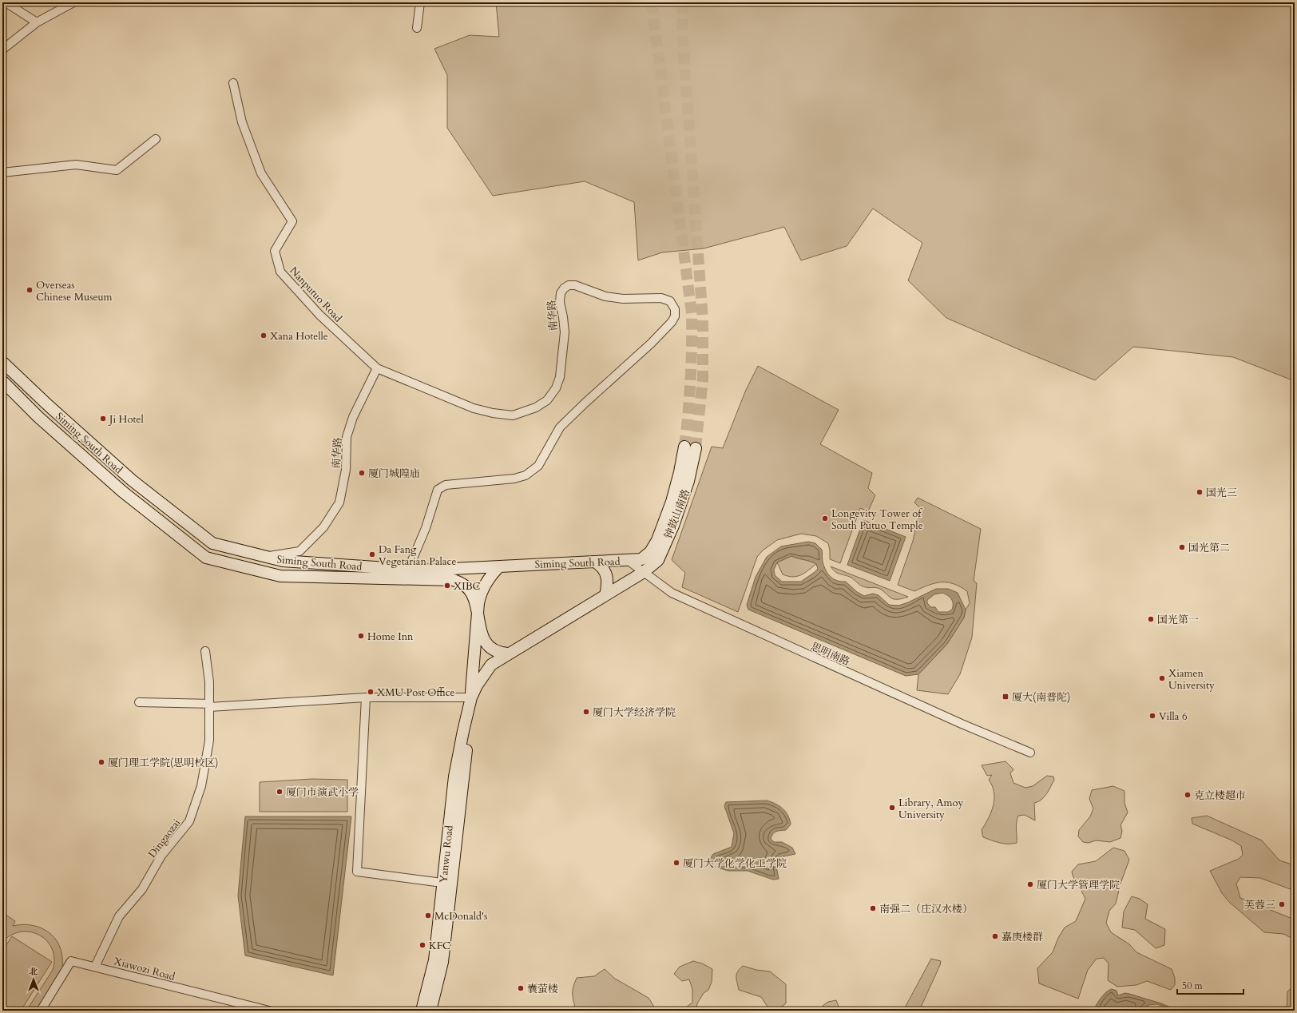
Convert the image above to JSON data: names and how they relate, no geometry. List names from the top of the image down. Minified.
{"streets":{"main road":["Siming South Road","钟鼓山南路","Yanwu Road"],"street":["Nanputuo Road","南华路","思明南路","Dingaozai","Xiawozi Road"]},"crossings":[["Nanputuo Road","南华路"],["南华路","Siming South Road"],["Siming South Road","钟鼓山南路"],["Siming South Road","思明南路"],["Siming South Road","Yanwu Road"],["钟鼓山南路","思明南路"],["钟鼓山南路","Yanwu Road"],["Dingaozai","Xiawozi Road"]],"places":{"other":["Overseas Chinese Museum","Xana Hotelle","Ji Hotel","厦门城隍庙","国光三","Longevity Tower of South Putuo Temple","国光第二","Da Fang Vegetarian Palace","XIBC","国光第一","Home Inn","Xiamen University","XMU Post Office","厦门大学经济学院","Villa 6","厦门理工学院(思明校区)","厦门市演武小学","克立楼超市","Library, Amoy University","厦门大学化学化工学院","厦门大学管理学院","芙蓉三","南强二（庄汉水楼）","McDonald's","嘉庚楼群","KFC","囊萤楼"],"transit":["厦大(南普陀)"]},"scale_bar":"50 m","north":"top"}
